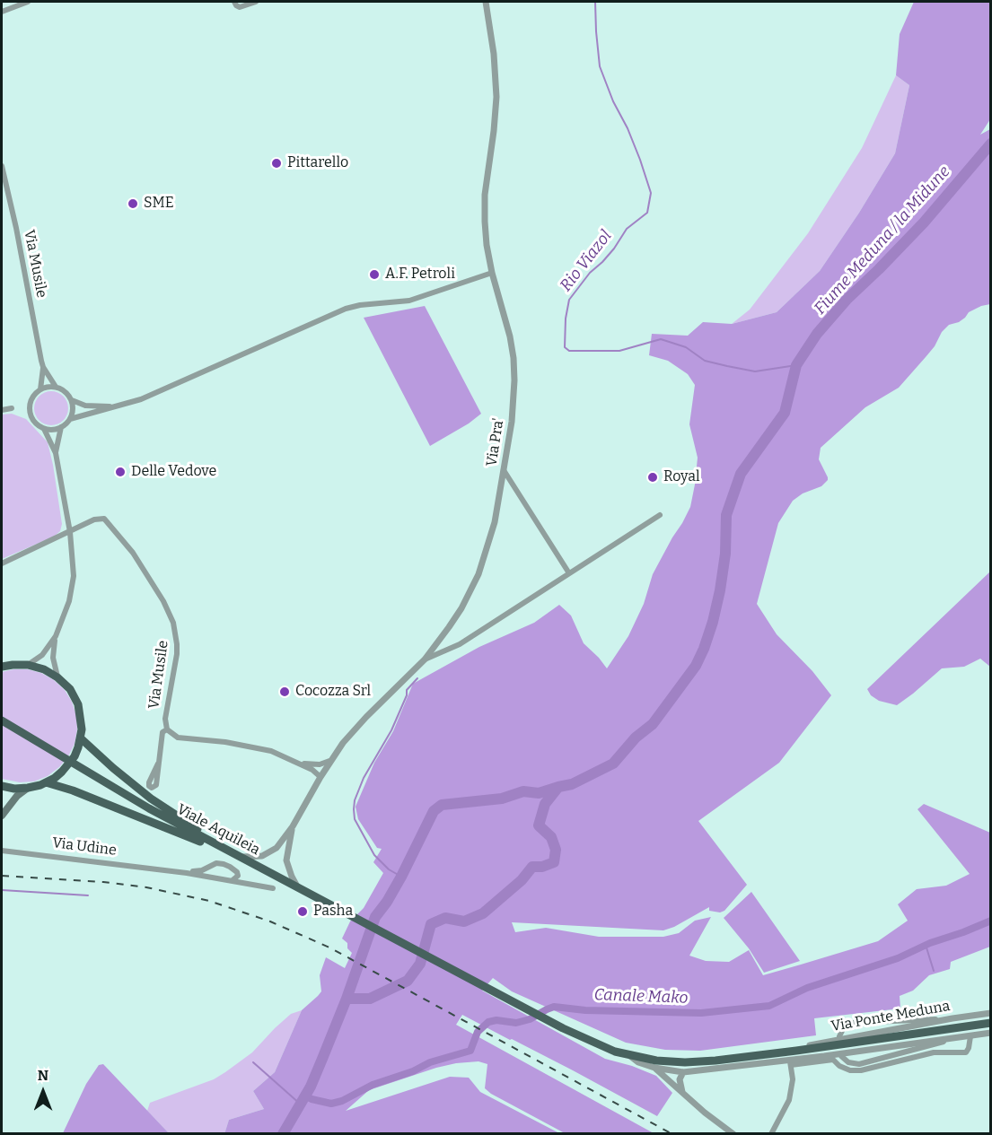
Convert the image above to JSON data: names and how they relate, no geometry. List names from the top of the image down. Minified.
{"streets":{"main road":["Viale Aquileia","Via Ponte Meduna"],"street":["Via Musile","Via Pra'","Via Udine"]},"crossings":[["Via Musile","Via Pra'"],["Via Pra'","Viale Aquileia"],["Viale Aquileia","Via Ponte Meduna"]],"water":["Fiume Meduna / la Midune","Rio Viazol","Canale Mako"],"places":["Pittarello","SME","A.F. Petroli","Delle Vedove","Royal","Cocozza Srl","Pasha"],"north":"top"}
